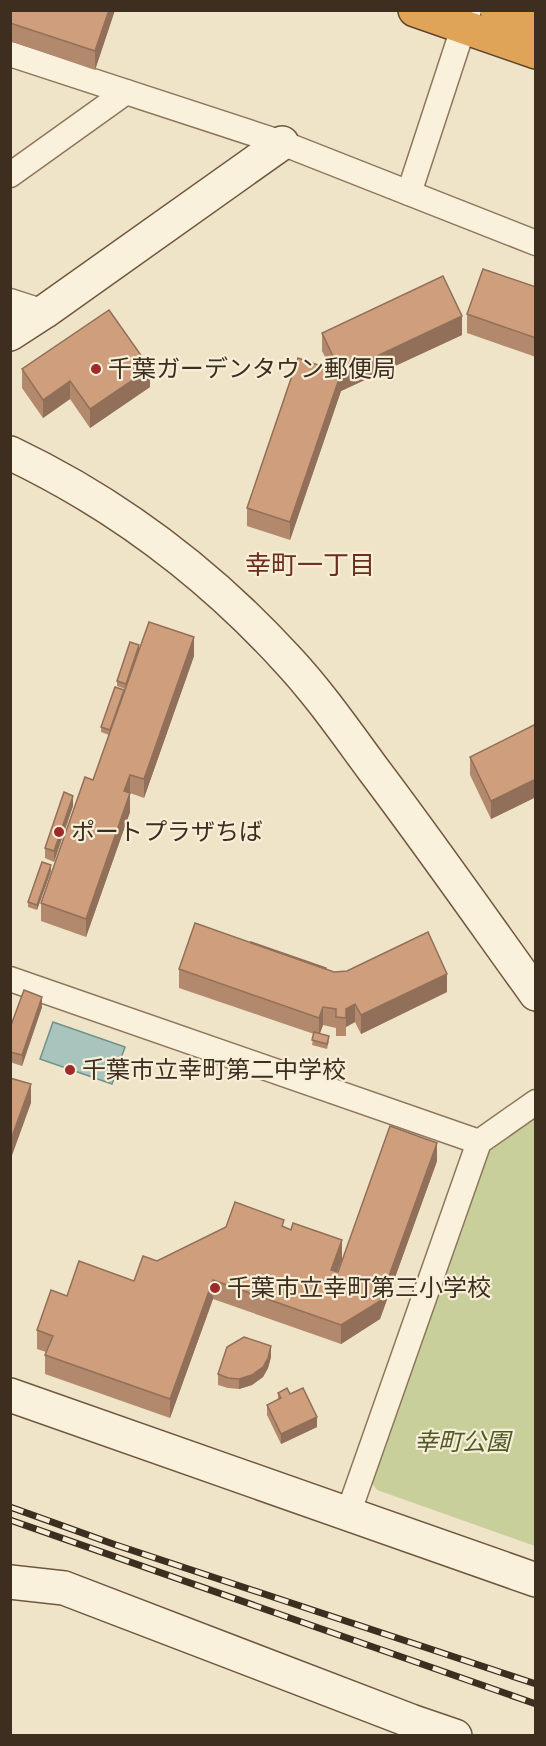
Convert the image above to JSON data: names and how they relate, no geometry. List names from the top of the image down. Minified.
{"districts":["幸町一丁目"],"parks":["幸町公園"],"places":["千葉ガーデンタウン郵便局","ポートプラザちば","千葉市立幸町第二中学校","千葉市立幸町第三小学校"]}
